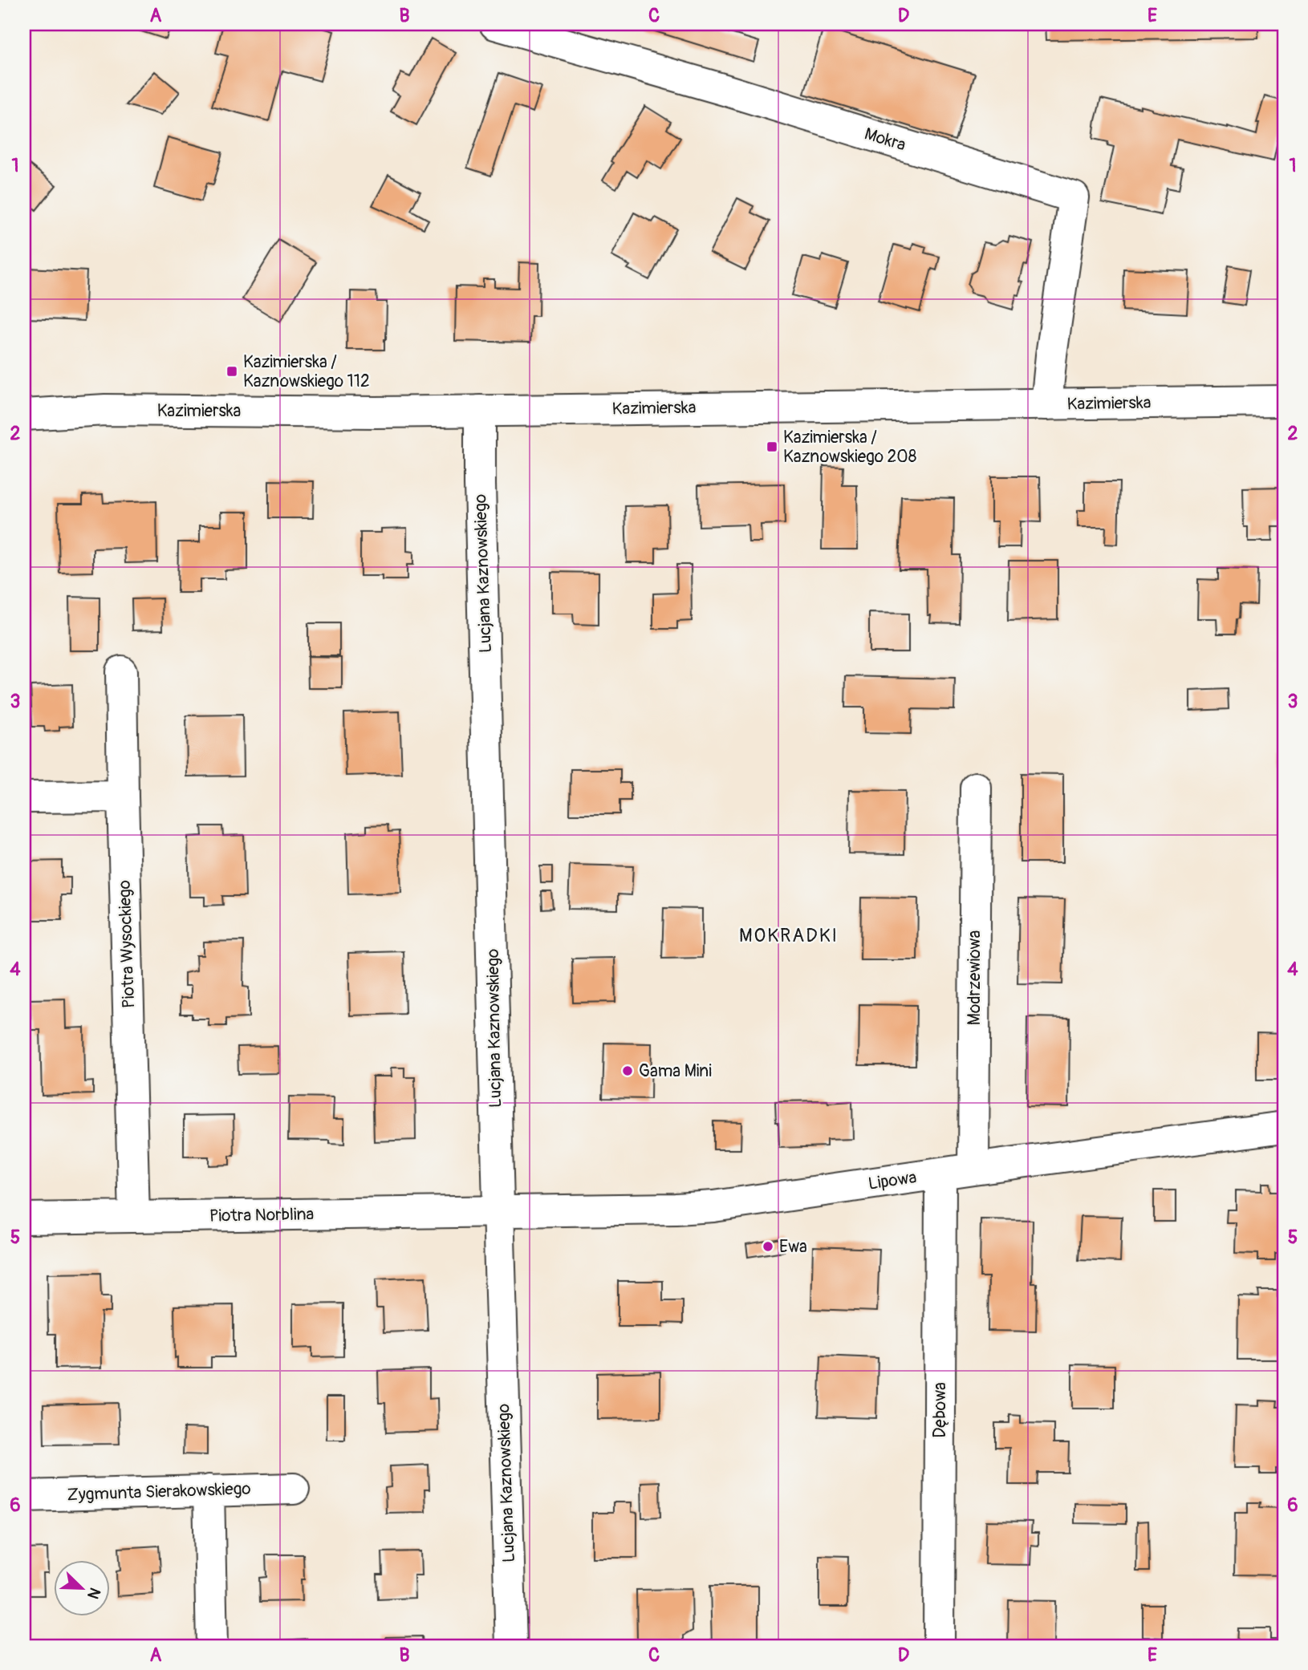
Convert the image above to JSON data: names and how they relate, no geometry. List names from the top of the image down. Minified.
{"streets":{"street":["Mokra","Kazimierska","Lucjana Kaznowskiego","Piotra Wysockiego","Modrzewiowa","Lipowa","Piotra Norblina","Dębowa","Zygmunta Sierakowskiego"]},"crossings":[["Mokra","Kazimierska"],["Kazimierska","Lucjana Kaznowskiego"],["Lucjana Kaznowskiego","Lipowa"],["Lucjana Kaznowskiego","Piotra Norblina"],["Piotra Wysockiego","Piotra Norblina"],["Modrzewiowa","Lipowa"],["Lipowa","Piotra Norblina"],["Lipowa","Dębowa"]],"districts":["MOKRADKI"],"places":{"transit":["Kazimierska / Kaznowskiego 112","Kazimierska / Kaznowskiego 208"],"other":["Gama Mini","Ewa"]},"north":"bottom right","grid":{"columns":["A","B","C","D","E"],"rows":["1","2","3","4","5","6"]}}
